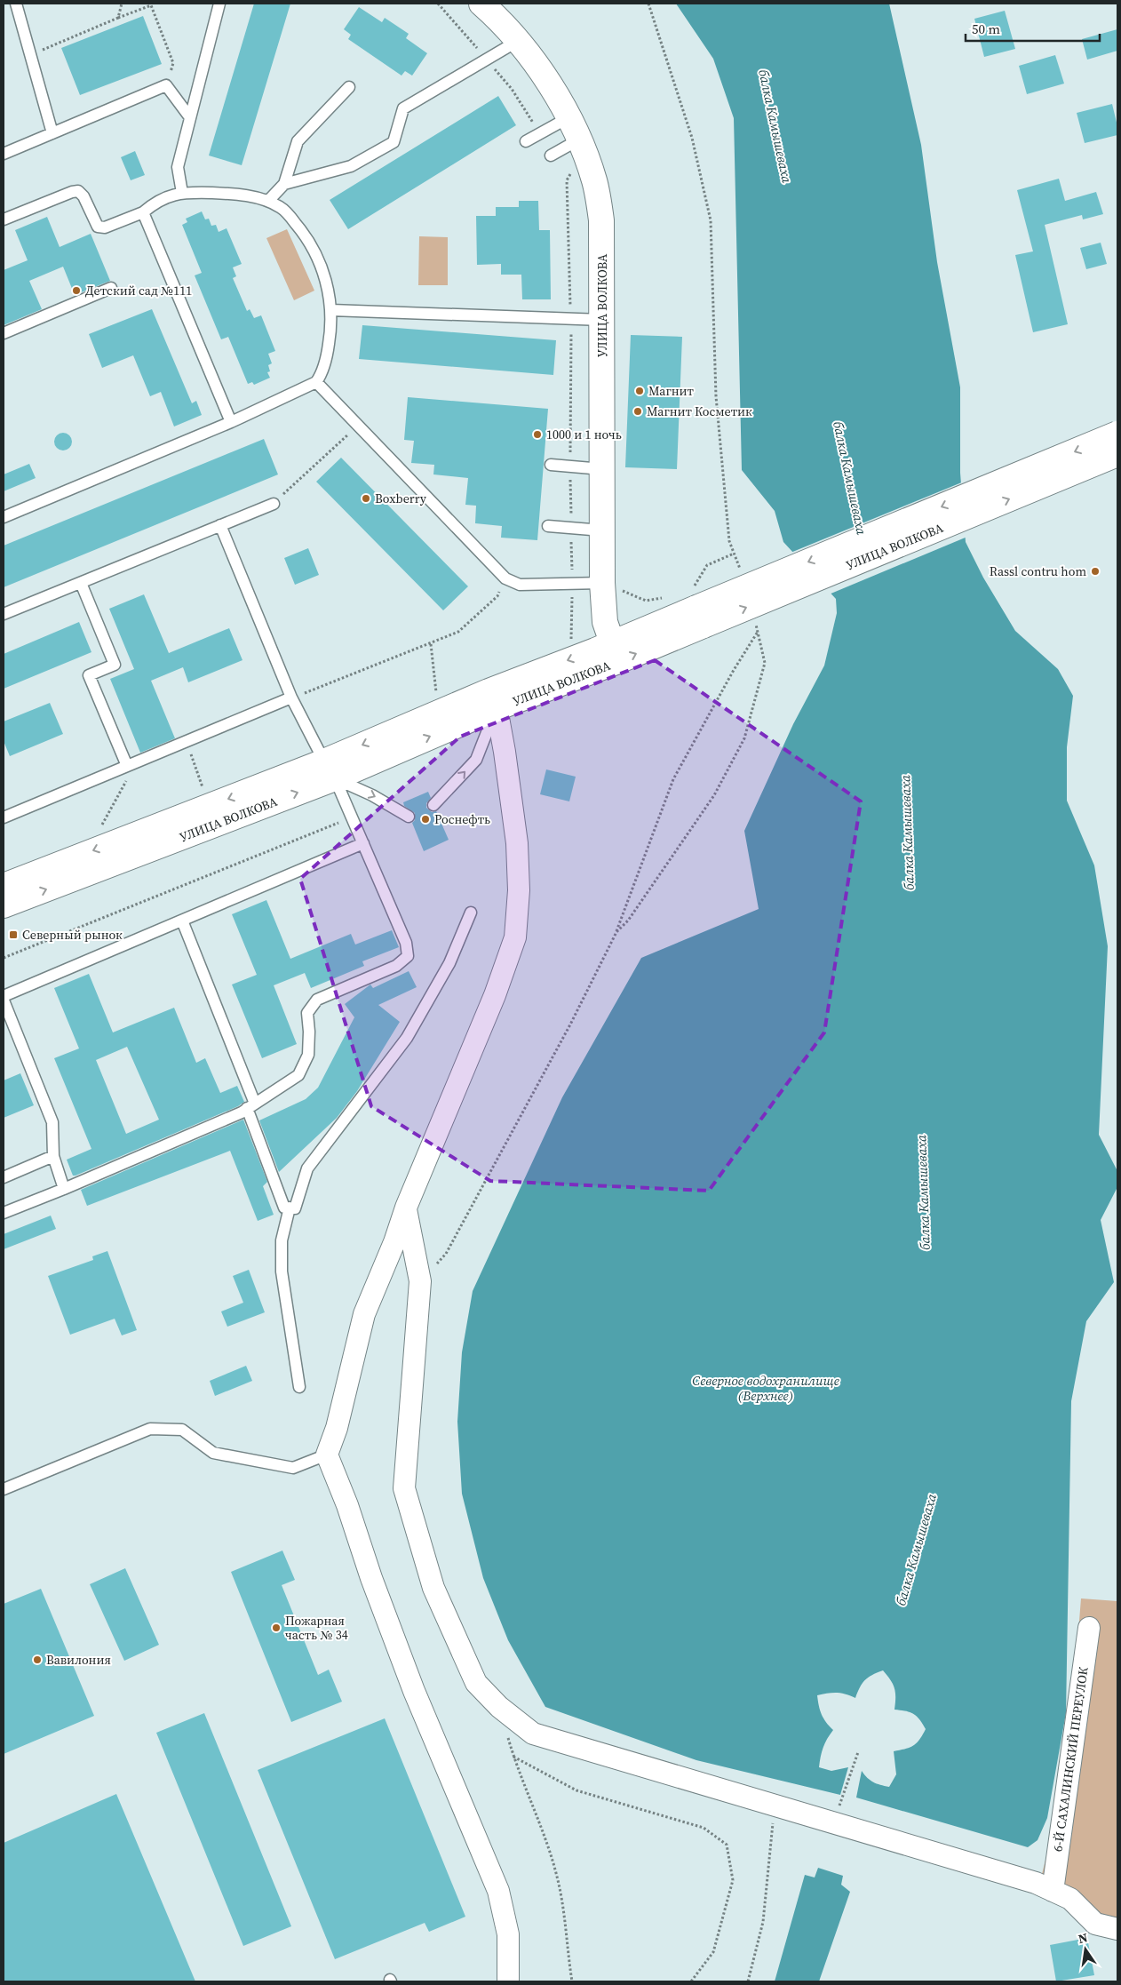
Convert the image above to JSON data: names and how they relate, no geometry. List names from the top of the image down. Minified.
{"streets":{"main road":["УЛИЦА ВОЛКОВА"],"street":["6-Й САХАЛИНСКИЙ ПЕРЕУЛОК"]},"water":["балка Камышеваха","Северное водохранилище (Верхнее)"],"places":{"other":["Детский сад №111","Магнит","Магнит Косметик","1000 и 1 ночь","Boxberry","Rassl contru hom","Роснефть","Пожарная часть № 34","Вавилония"],"transit":["Северный рынок"]},"scale_bar":"50 m","north":"top"}
